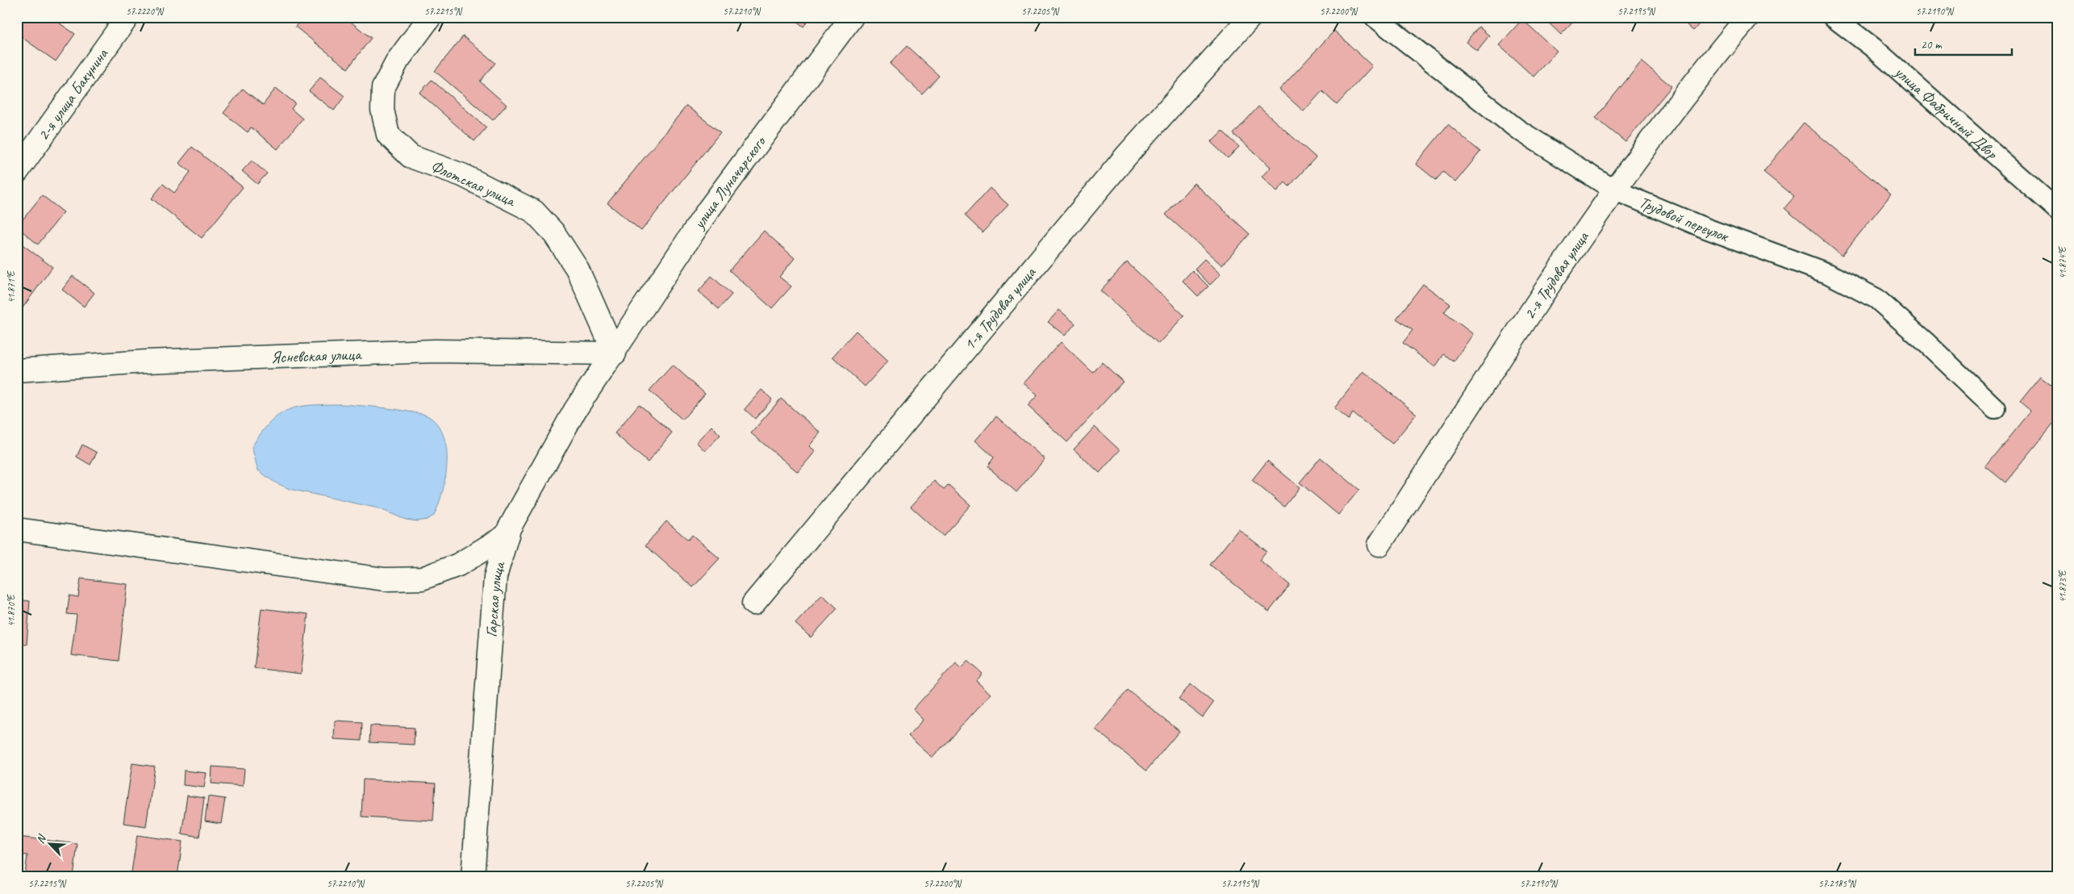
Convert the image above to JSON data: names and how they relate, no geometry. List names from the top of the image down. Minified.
{"streets":{"street":["2-я улица Бакунина","Флотская улица","улица Луначарского","2-я Трудовая улица","1-я Трудовая улица","Ясневская улица","Гарская улица"],"lane":["улица Фабричный Двор","Трудовой переулок"]},"crossings":[["Флотская улица","улица Луначарского"],["Флотская улица","Ясневская улица"],["Флотская улица","Гарская улица"],["улица Луначарского","Ясневская улица"],["улица Луначарского","Гарская улица"],["Трудовой переулок","2-я Трудовая улица"],["Ясневская улица","Гарская улица"]],"scale_bar":"20 m","north":"top left","coordinates":["57.2220°N","57.2215°N","57.2210°N","57.2205°N","57.2200°N","57.2195°N","57.2190°N","41.874°E","41.871°E","41.873°E","41.870°E","57.2185°N"]}
